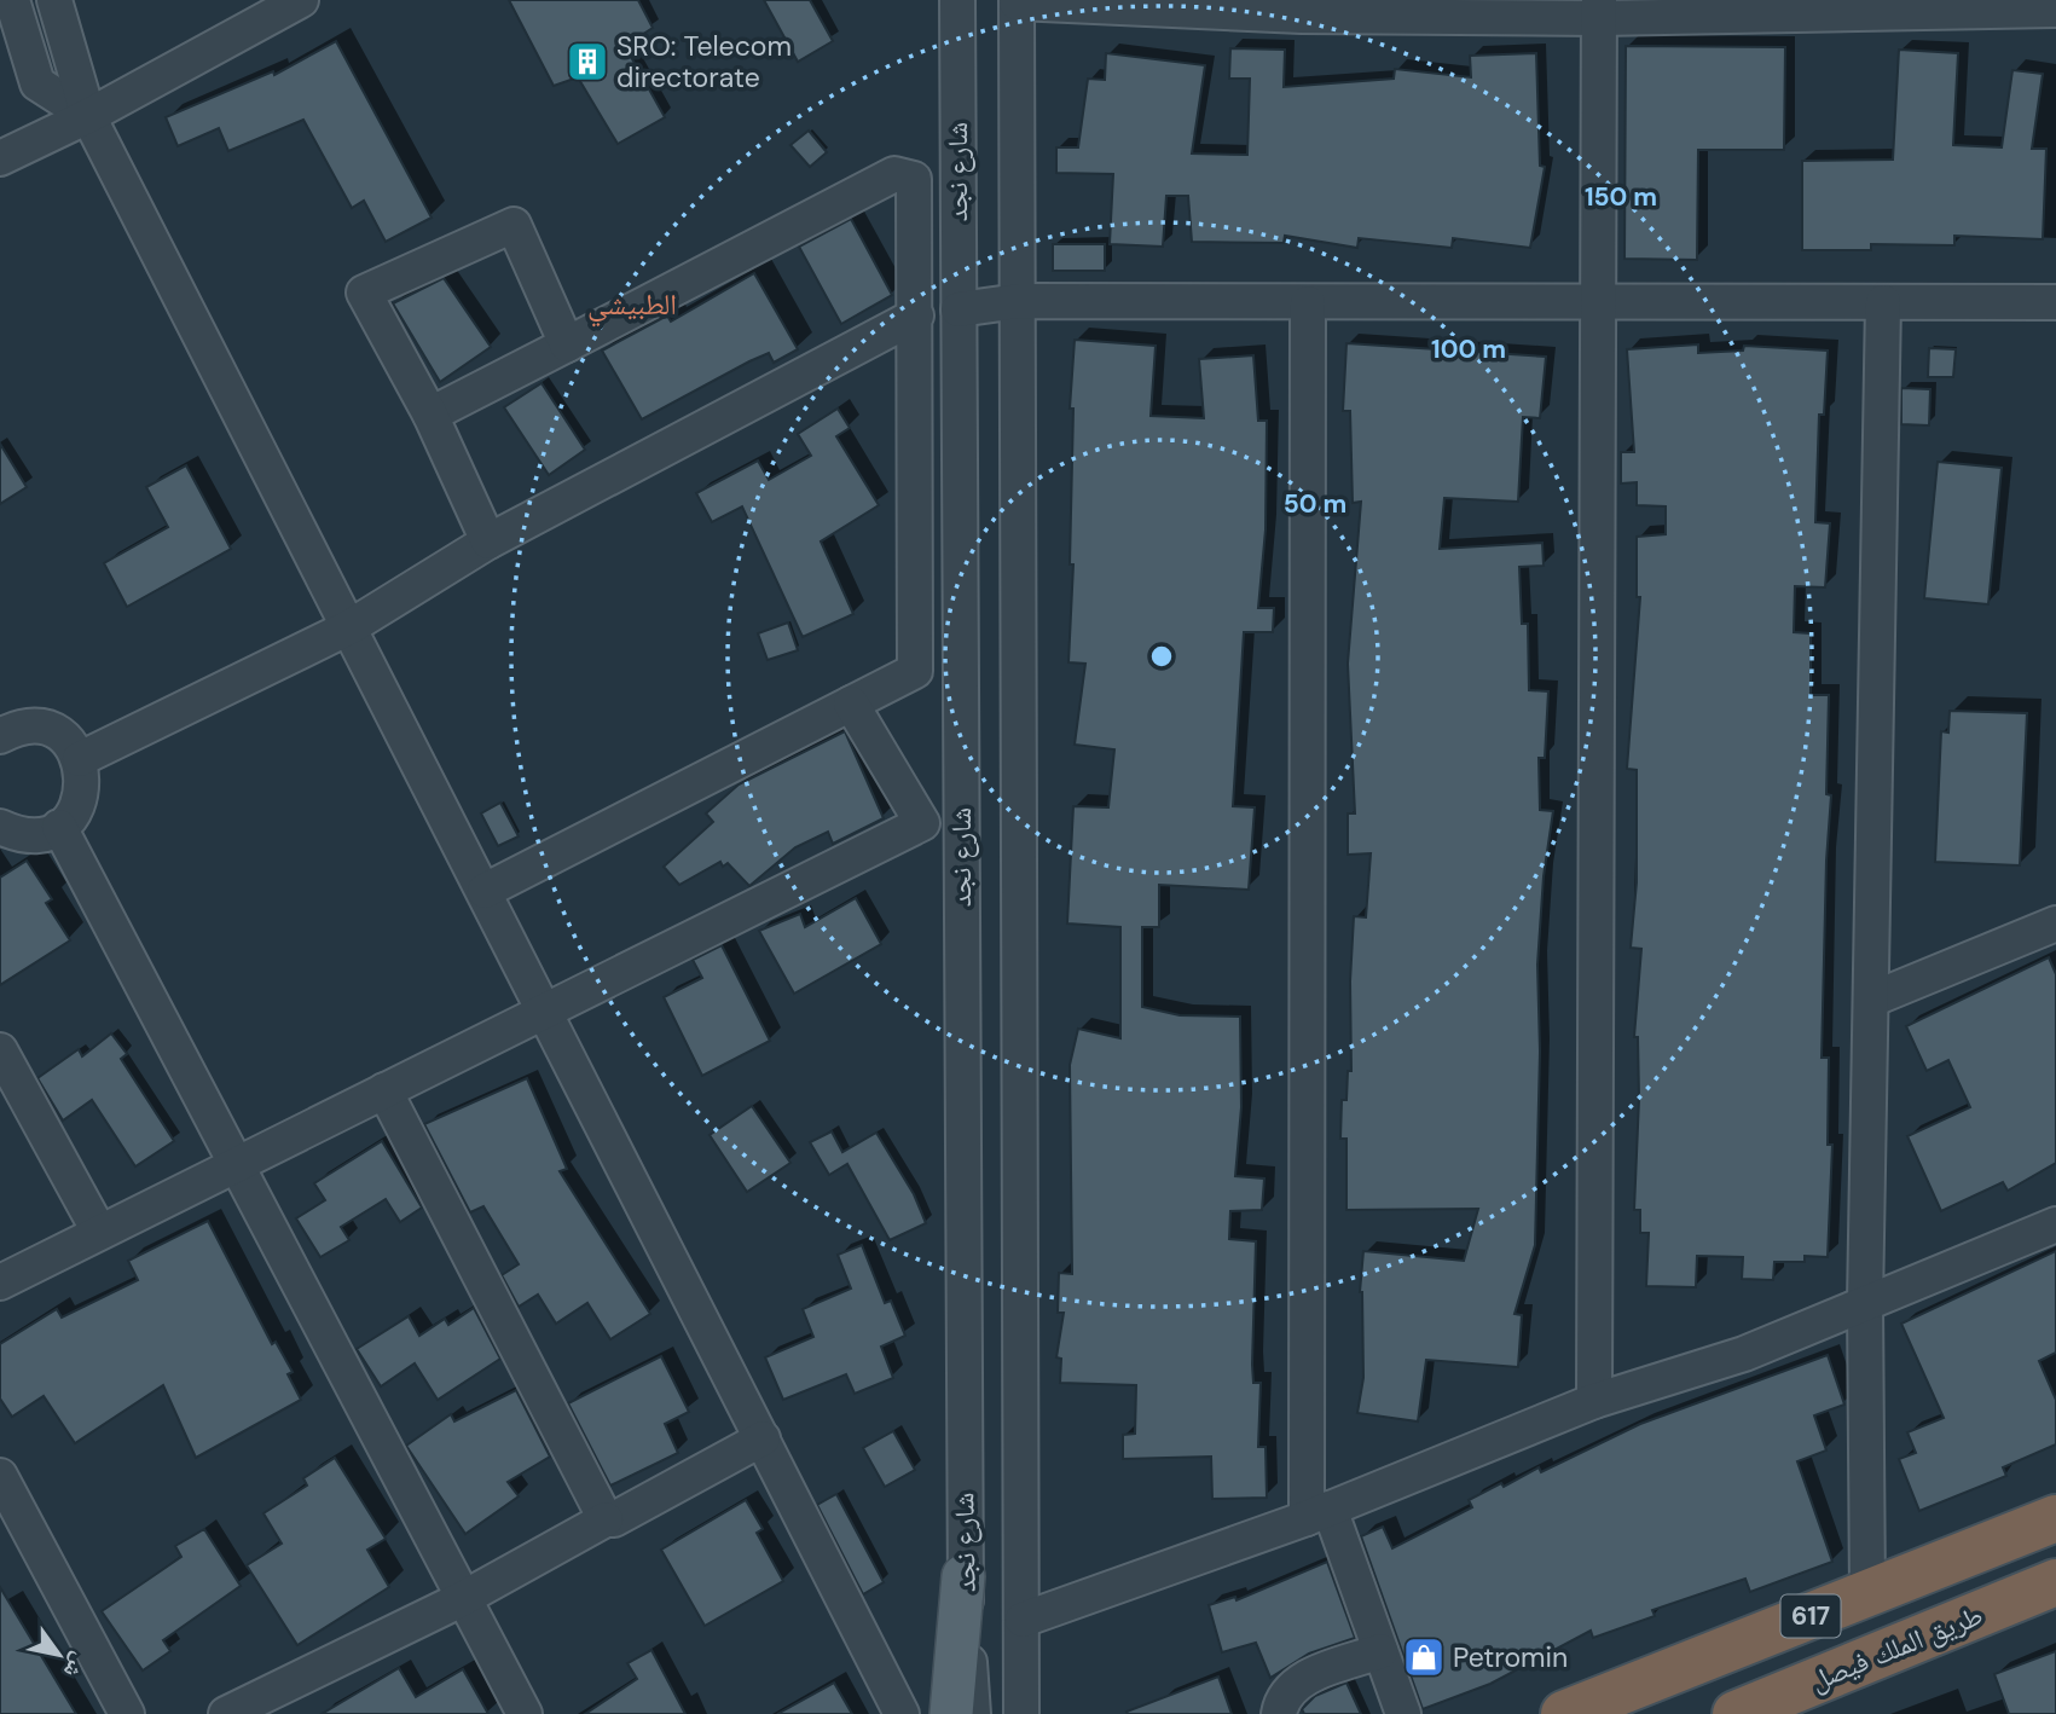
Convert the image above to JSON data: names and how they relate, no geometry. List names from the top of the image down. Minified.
{"streets":{"highway":["617","طريق الملك فيصل"],"street":["شارع نجد"]},"districts":["الطبيشي"],"places":{"building":["SRO: Telecom directorate"],"shop":["Petromin"]},"north":"bottom right","rings":["150 m","100 m","50 m"]}
